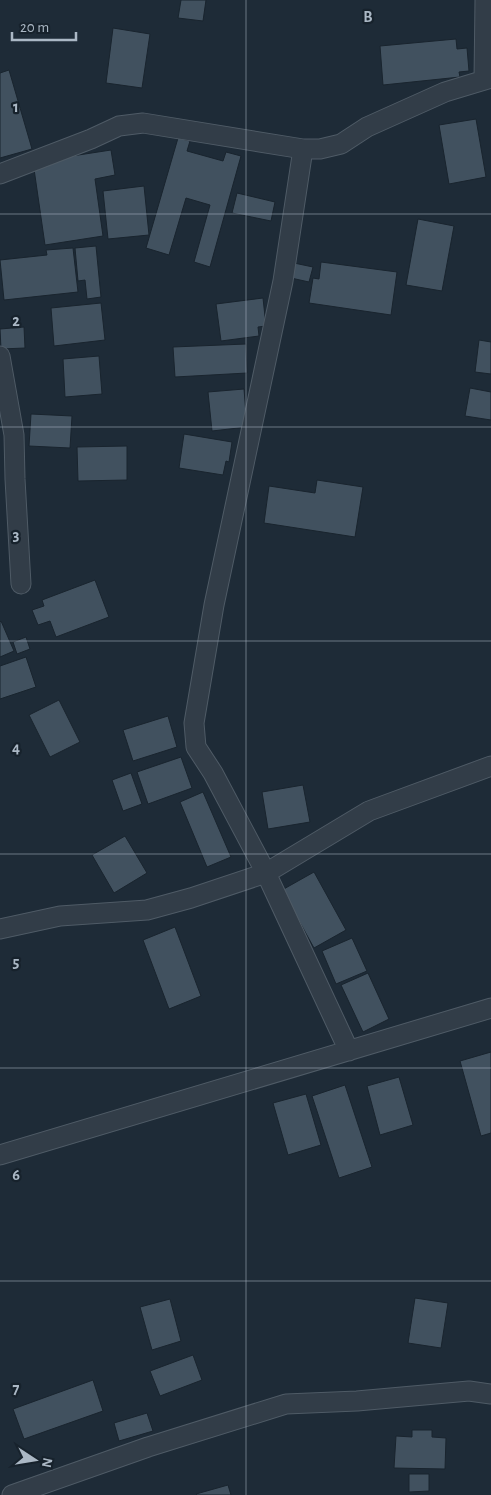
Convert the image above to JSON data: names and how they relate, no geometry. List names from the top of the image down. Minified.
{"scale_bar":"20 m","north":"right","grid":{"columns":["B"],"rows":["1","2","3","4","5","6","7"]}}
